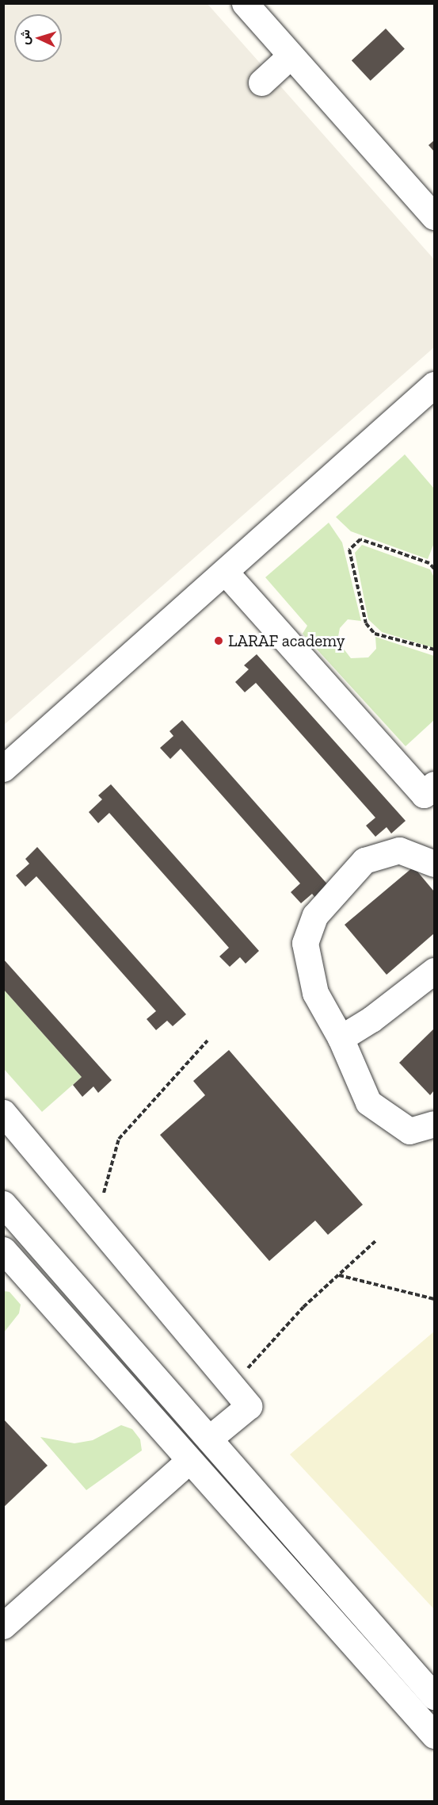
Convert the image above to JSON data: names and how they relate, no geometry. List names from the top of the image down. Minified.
{"places":["LARAF academy"],"north":"left"}
